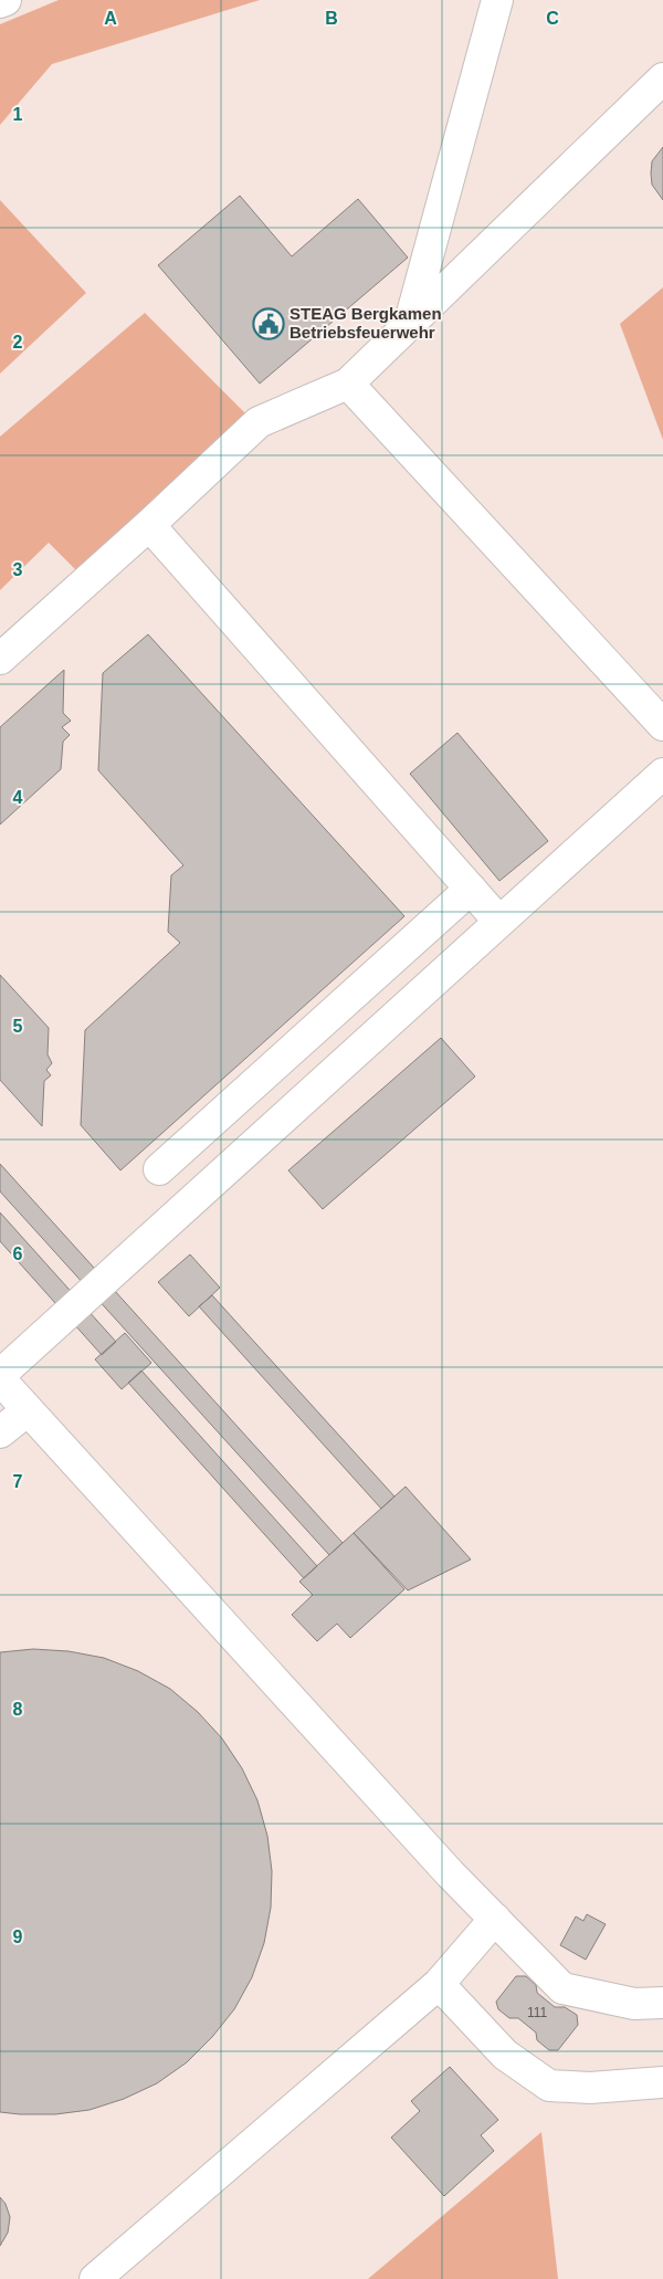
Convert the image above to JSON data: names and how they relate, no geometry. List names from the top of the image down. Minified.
{"places":{"public building":["STEAG Bergkamen Betriebsfeuerwehr"]},"house_numbers":["111"],"grid":{"columns":["A","B","C"],"rows":["1","2","3","4","5","6","7","8","9"]}}
